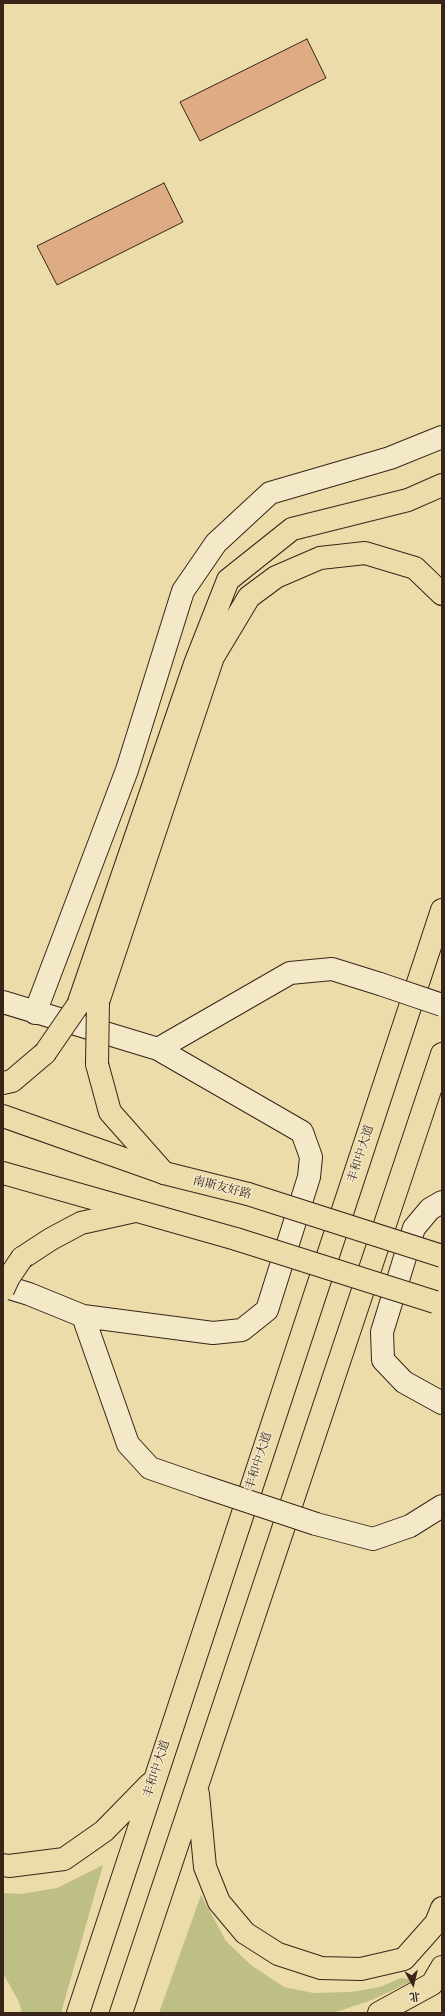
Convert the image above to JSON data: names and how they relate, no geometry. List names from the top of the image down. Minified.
{"streets":{"main road":["丰和中大道","南斯友好路"]},"north":"bottom"}
